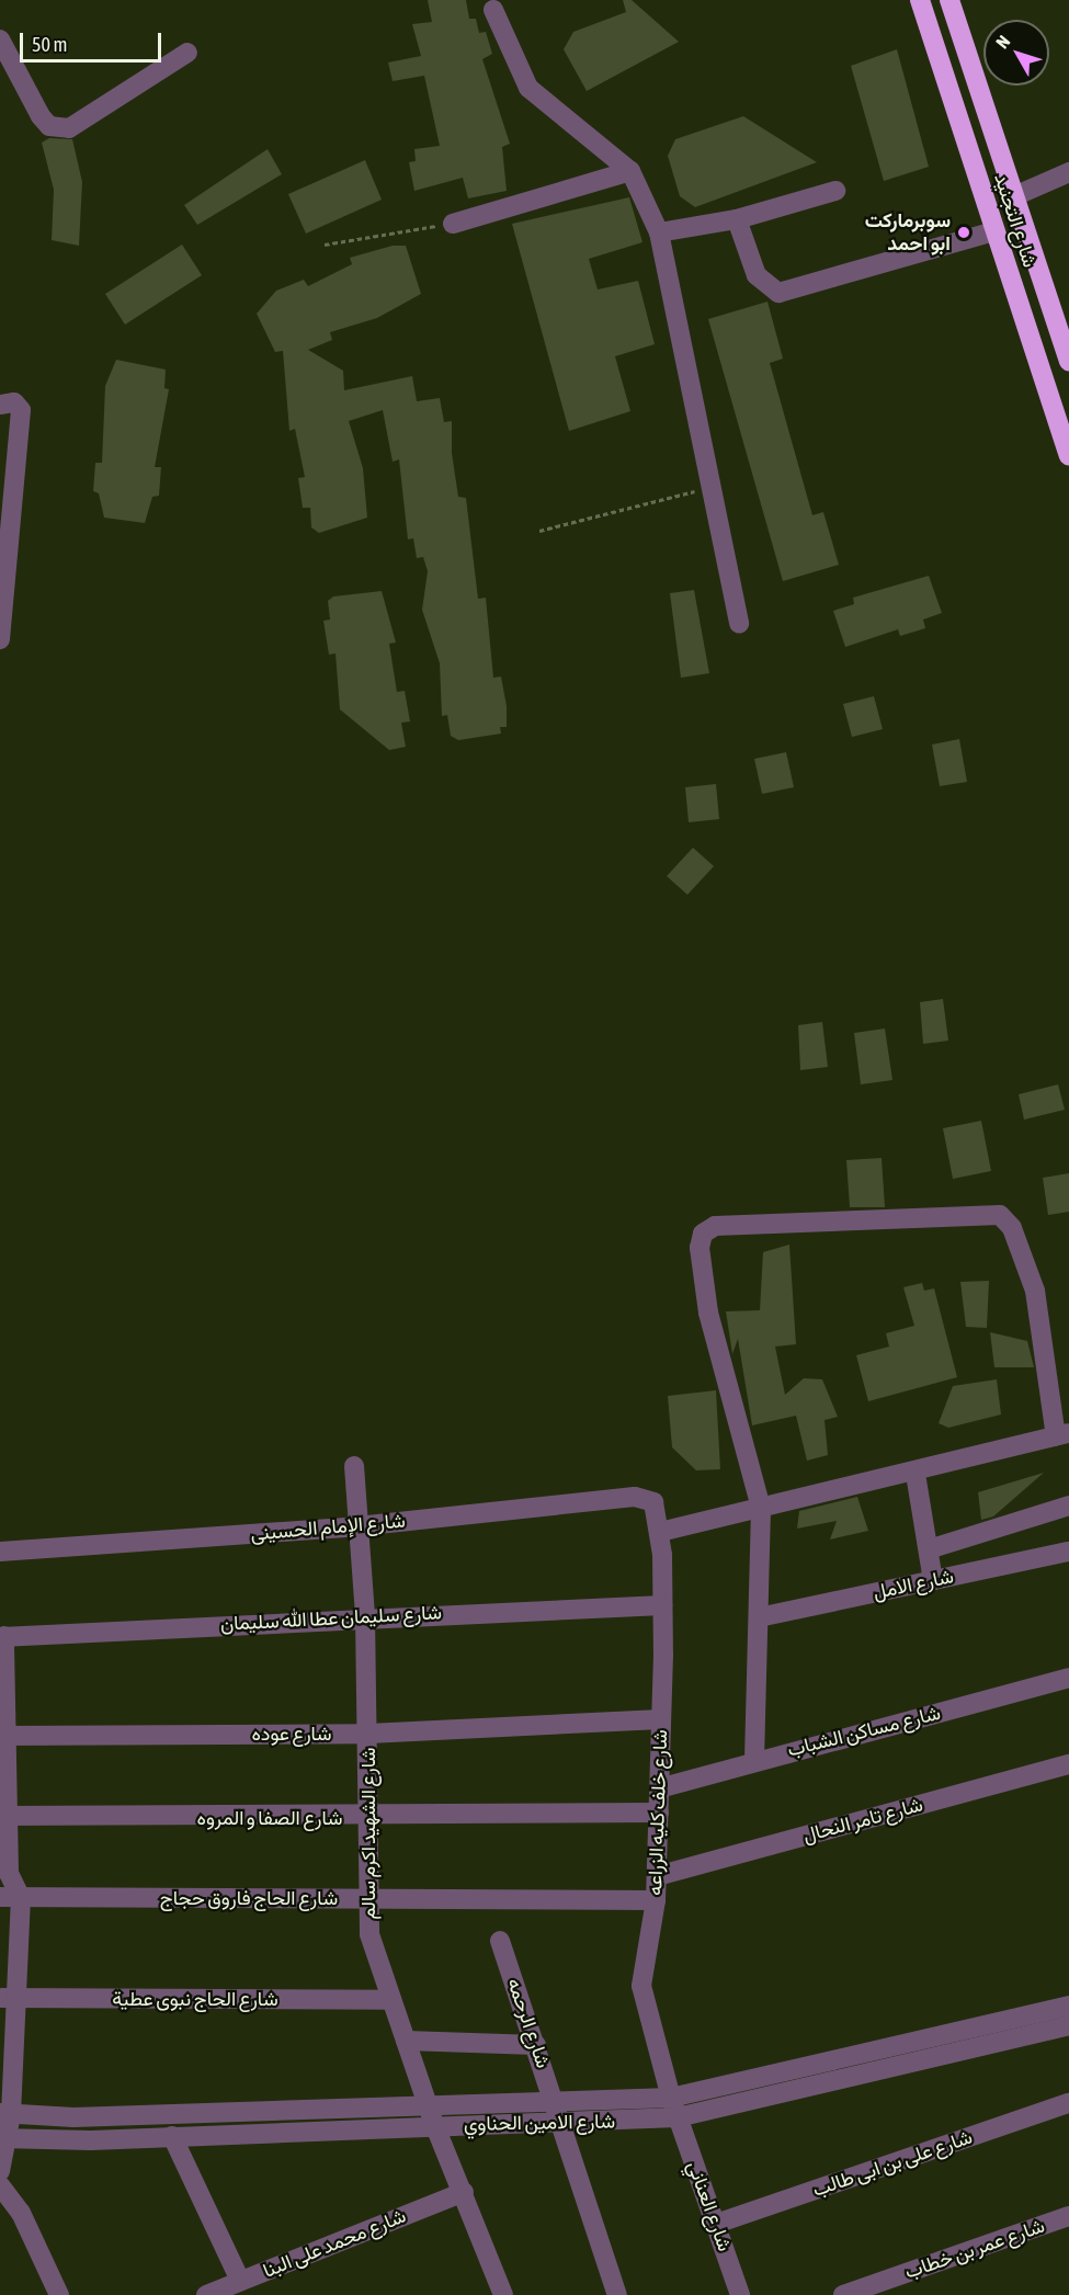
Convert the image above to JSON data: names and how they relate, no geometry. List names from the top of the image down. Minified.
{"streets":{"highway":["شارع التجنيد"],"street":["شارع الإمام الحسينى","شارع الامل","شارع سليمان عطا الله سليمان","شارع مساكن الشباب","شارع عوده","شارع خلف كليه الزراعه","شارع الصفا و المروه","شارع تامر النحال","شارع الشهيد اكرم سالم","شارع الحاج فاروق حجاج","شارع الحاج نبوى عطية","شارع الرحمه","شارع الامين الحناوي","شارع على بن ابى طالب","شارع العناني","شارع محمد على البنا","شارع عمر بن خطاب"]},"crossings":[["شارع الإمام الحسينى","شارع خلف كليه الزراعه"],["شارع الإمام الحسينى","شارع الشهيد اكرم سالم"],["شارع سليمان عطا الله سليمان","شارع خلف كليه الزراعه"],["شارع سليمان عطا الله سليمان","شارع الشهيد اكرم سالم"],["شارع مساكن الشباب","شارع خلف كليه الزراعه"],["شارع عوده","شارع خلف كليه الزراعه"],["شارع عوده","شارع الشهيد اكرم سالم"],["شارع خلف كليه الزراعه","شارع الصفا و المروه"],["شارع خلف كليه الزراعه","شارع تامر النحال"],["شارع خلف كليه الزراعه","شارع الحاج فاروق حجاج"],["شارع خلف كليه الزراعه","شارع الامين الحناوي"],["شارع خلف كليه الزراعه","شارع العناني"],["شارع الصفا و المروه","شارع الشهيد اكرم سالم"],["شارع الشهيد اكرم سالم","شارع الحاج فاروق حجاج"],["شارع الشهيد اكرم سالم","شارع الحاج نبوى عطية"],["شارع الشهيد اكرم سالم","شارع الامين الحناوي"],["شارع الشهيد اكرم سالم","شارع محمد على البنا"],["شارع الرحمه","شارع الامين الحناوي"],["شارع الامين الحناوي","شارع العناني"],["شارع على بن ابى طالب","شارع العناني"]],"places":["سوبرماركت ابو احمد"],"scale_bar":"50 m","north":"top left"}
